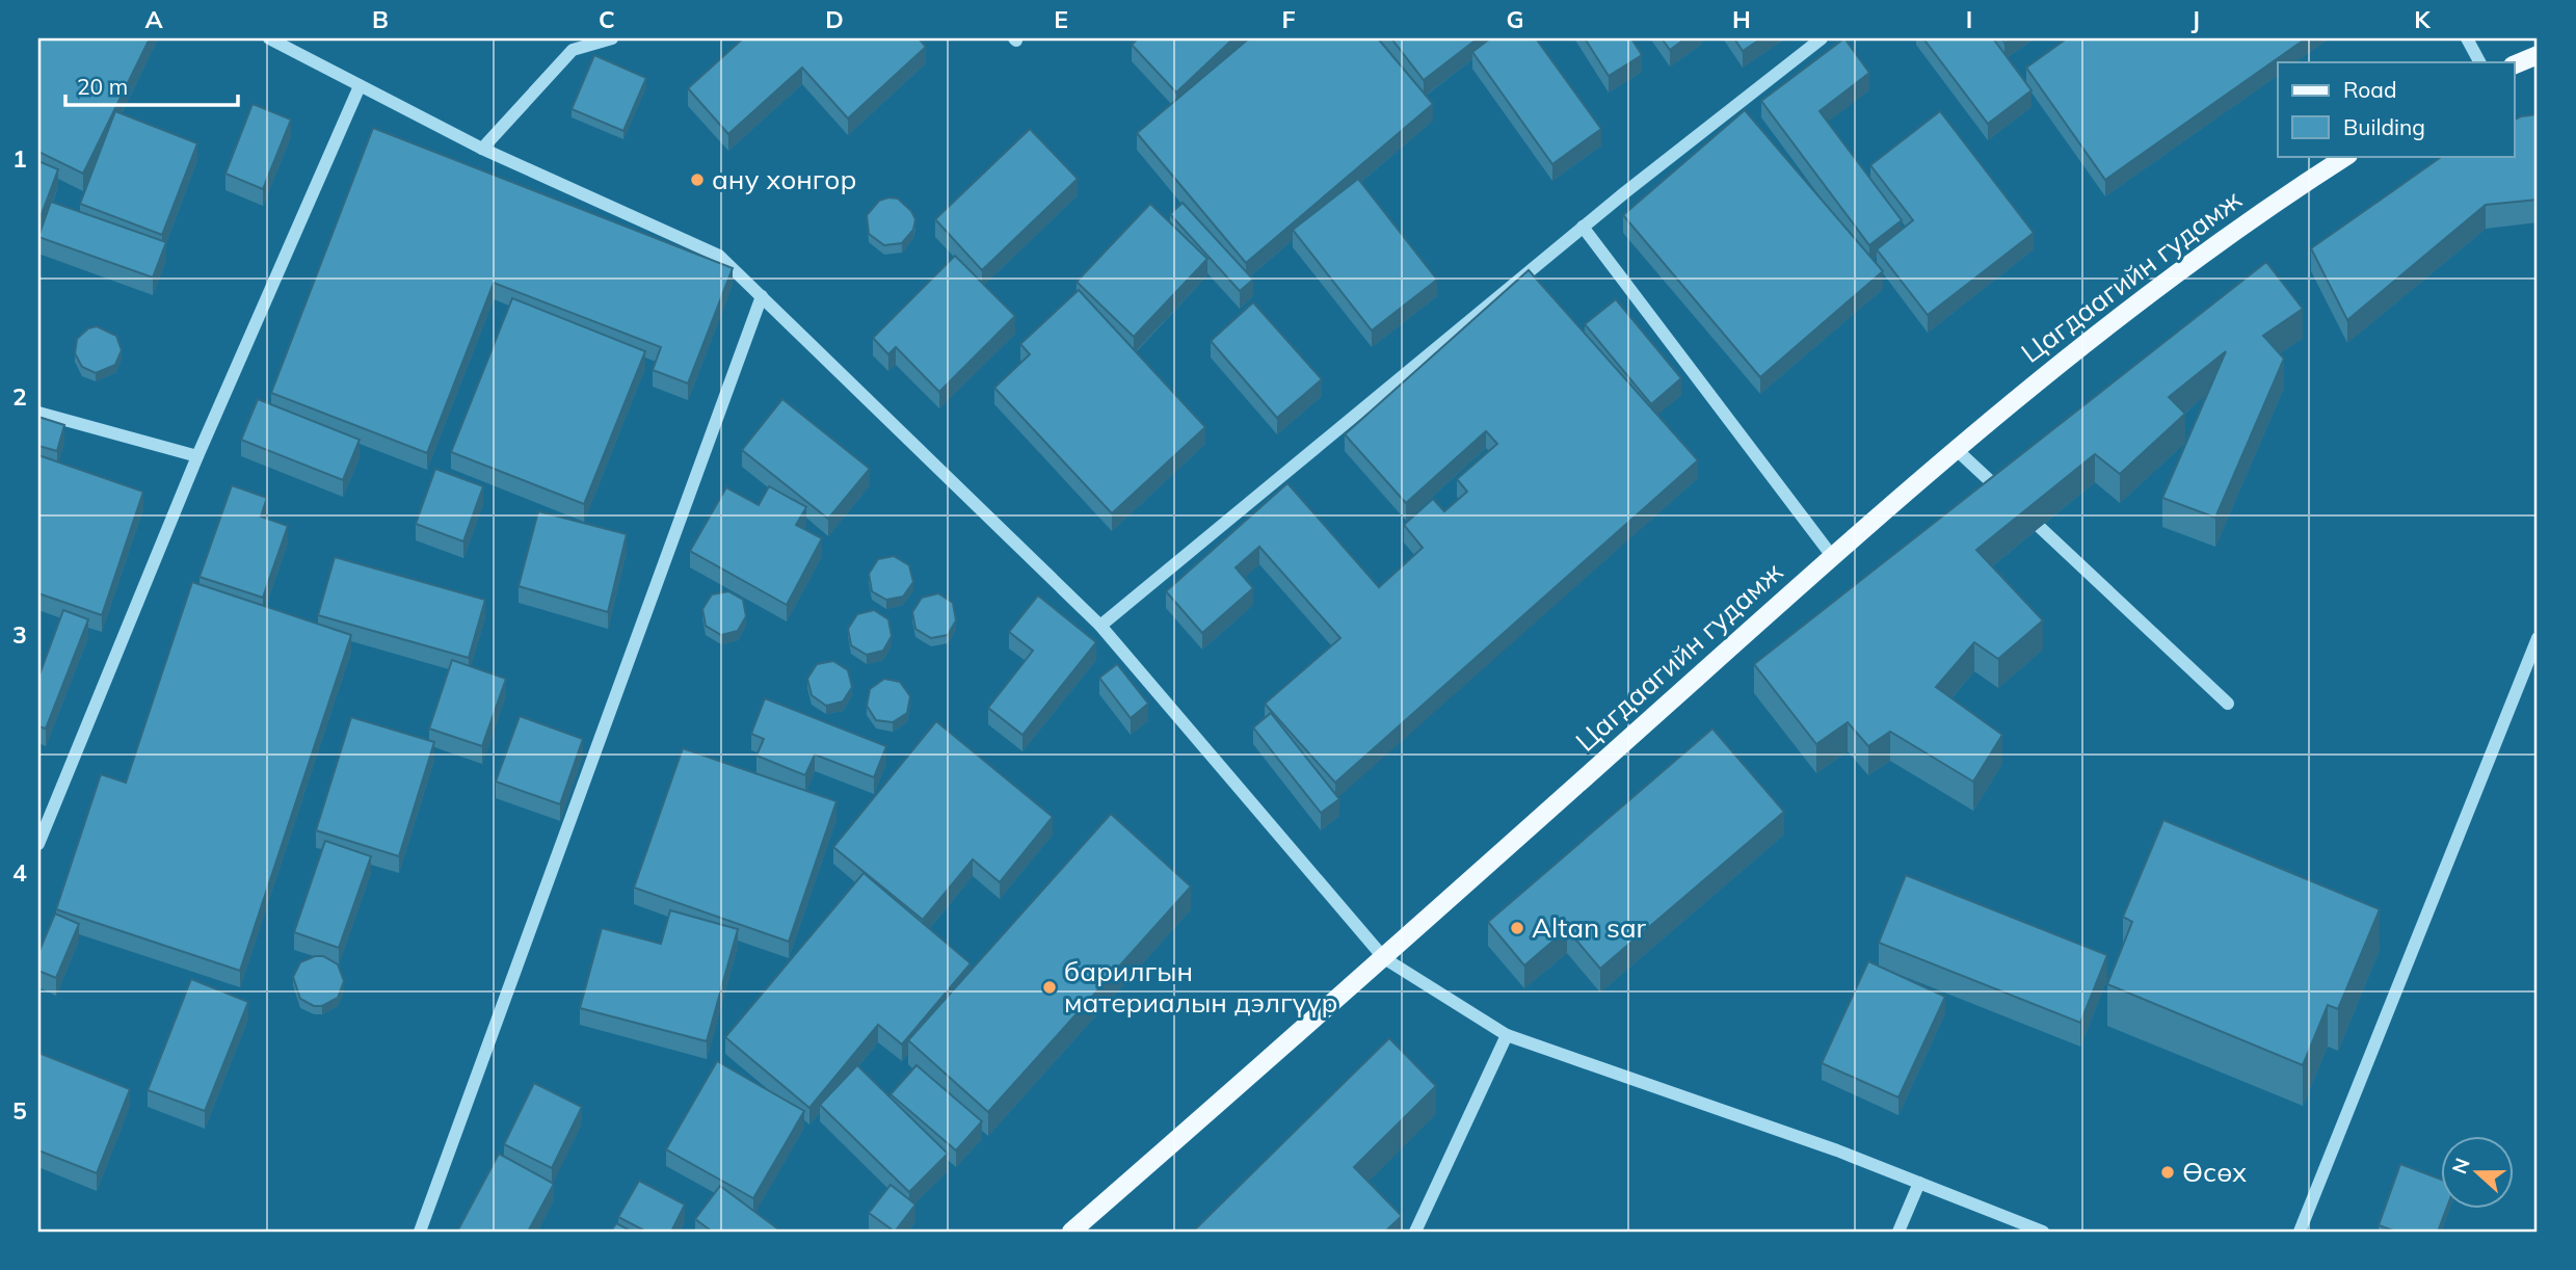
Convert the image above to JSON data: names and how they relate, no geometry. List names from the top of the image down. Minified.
{"streets":{"main road":["Цагдаагийн гудамж"]},"places":["ану хонгор","Altan sar","барилгын материалын дэлгүүр","Өсөх"],"legend":["Road","Building"],"scale_bar":"20 m","north":"left","grid":{"columns":["A","B","C","D","E","F","G","H","I","J","K"],"rows":["1","2","3","4","5"]}}
